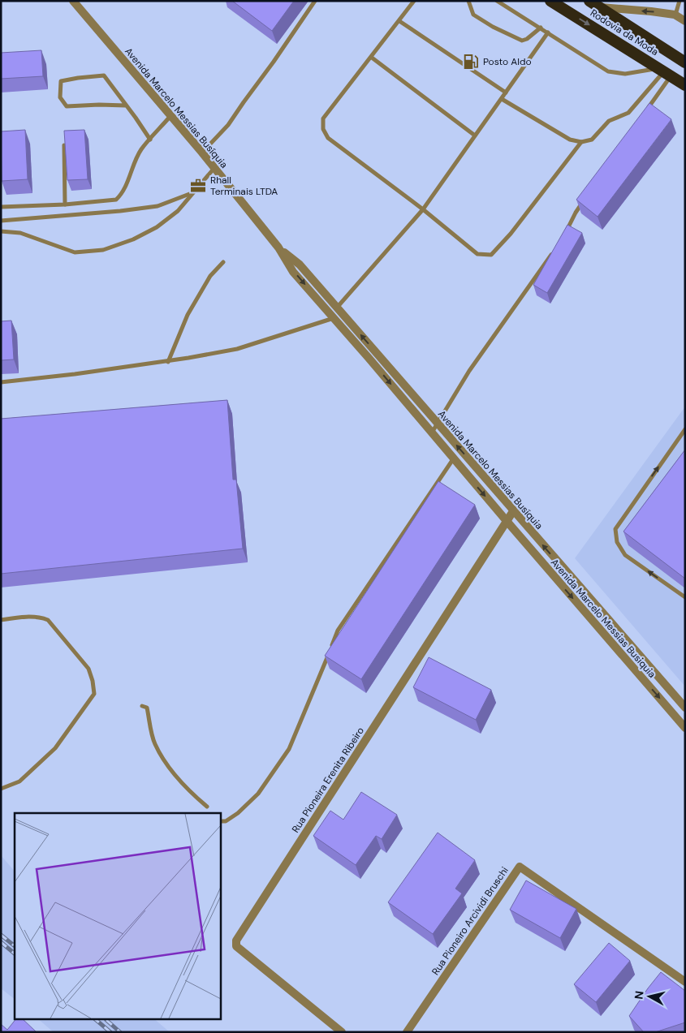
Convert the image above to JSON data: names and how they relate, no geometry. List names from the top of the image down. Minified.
{"streets":{"highway":["Rodovia da Moda"],"street":["Avenida Marcelo Messias Busíquia","Avenida Marcelo Messias Busiquia","Rua Pioneira Erenita Ribeiro","Rua Pioneiro Arcividi Bruschi"]},"crossings":[["Avenida Marcelo Messias Busíquia","Avenida Marcelo Messias Busiquia"],["Avenida Marcelo Messias Busíquia","Rua Pioneira Erenita Ribeiro"],["Avenida Marcelo Messias Busiquia","Rua Pioneira Erenita Ribeiro"]],"one_way":["Avenida Marcelo Messias Busiquia"],"places":{"fuel station":["Posto Aldo"],"office":["Rhall Terminais LTDA"]},"north":"left"}
